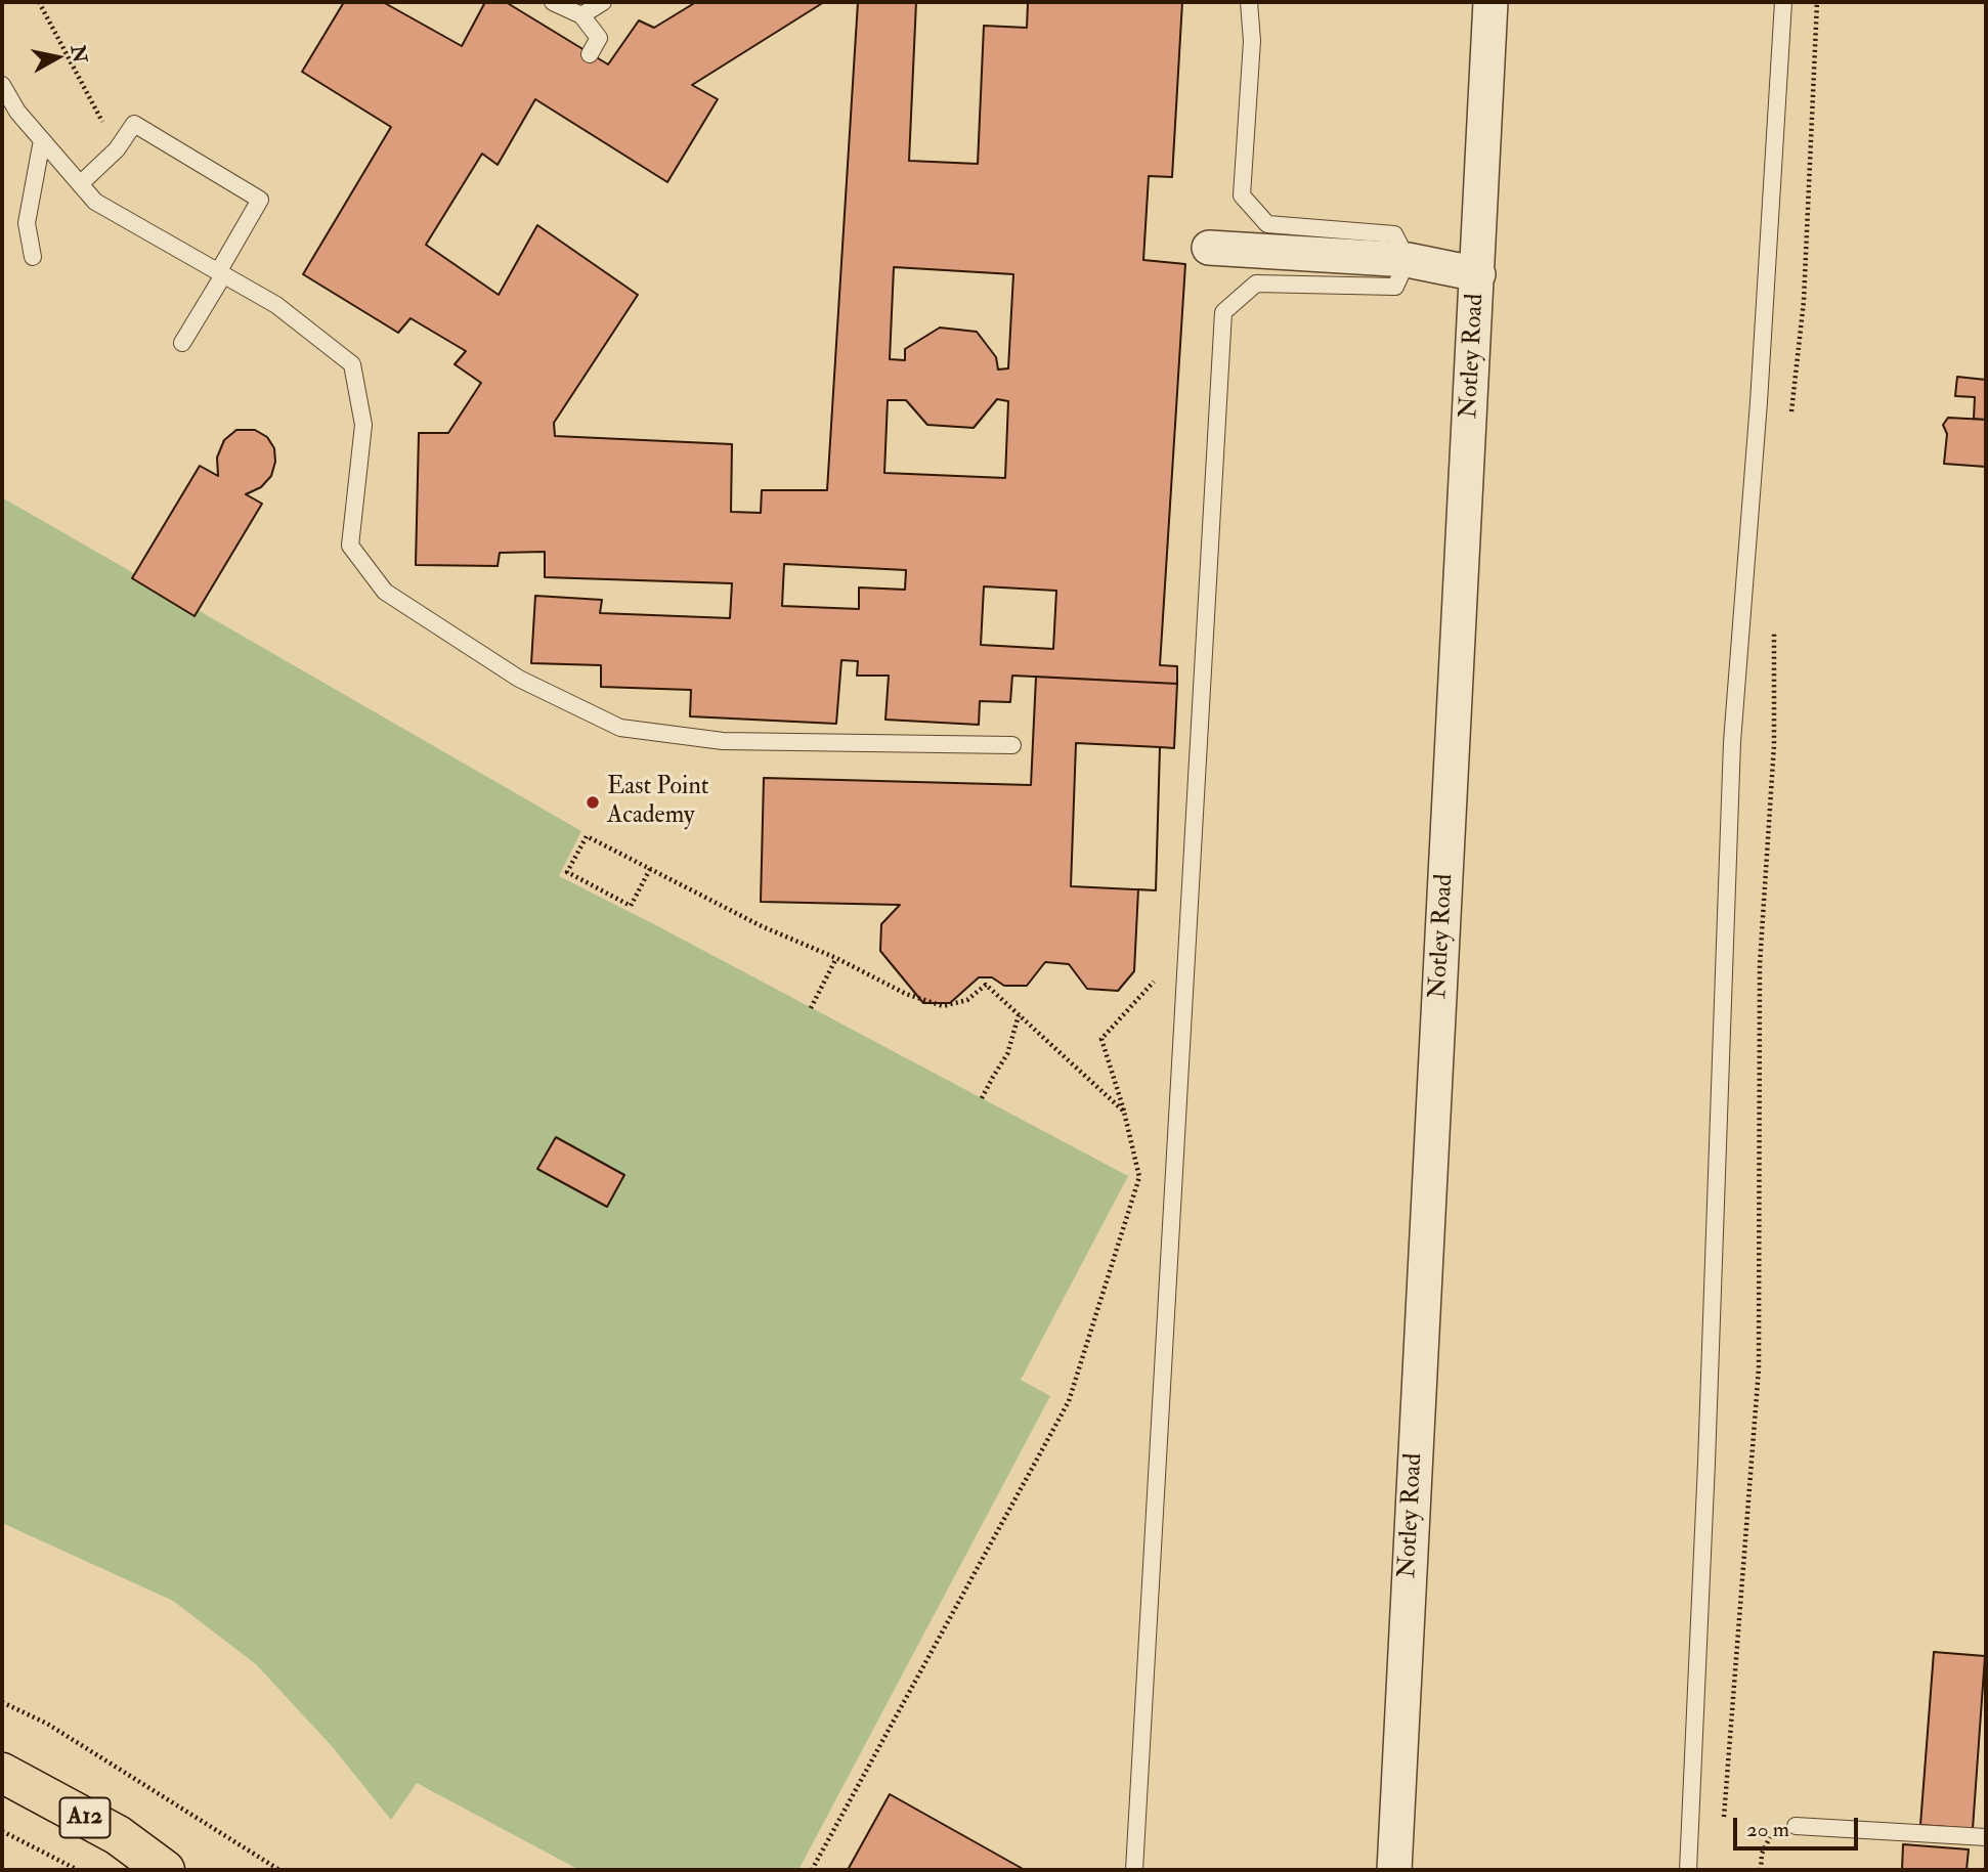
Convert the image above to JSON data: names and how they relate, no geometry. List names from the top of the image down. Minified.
{"streets":{"highway":["A12"],"street":["Notley Road"]},"places":["East Point Academy"],"scale_bar":"20 m","north":"right"}
